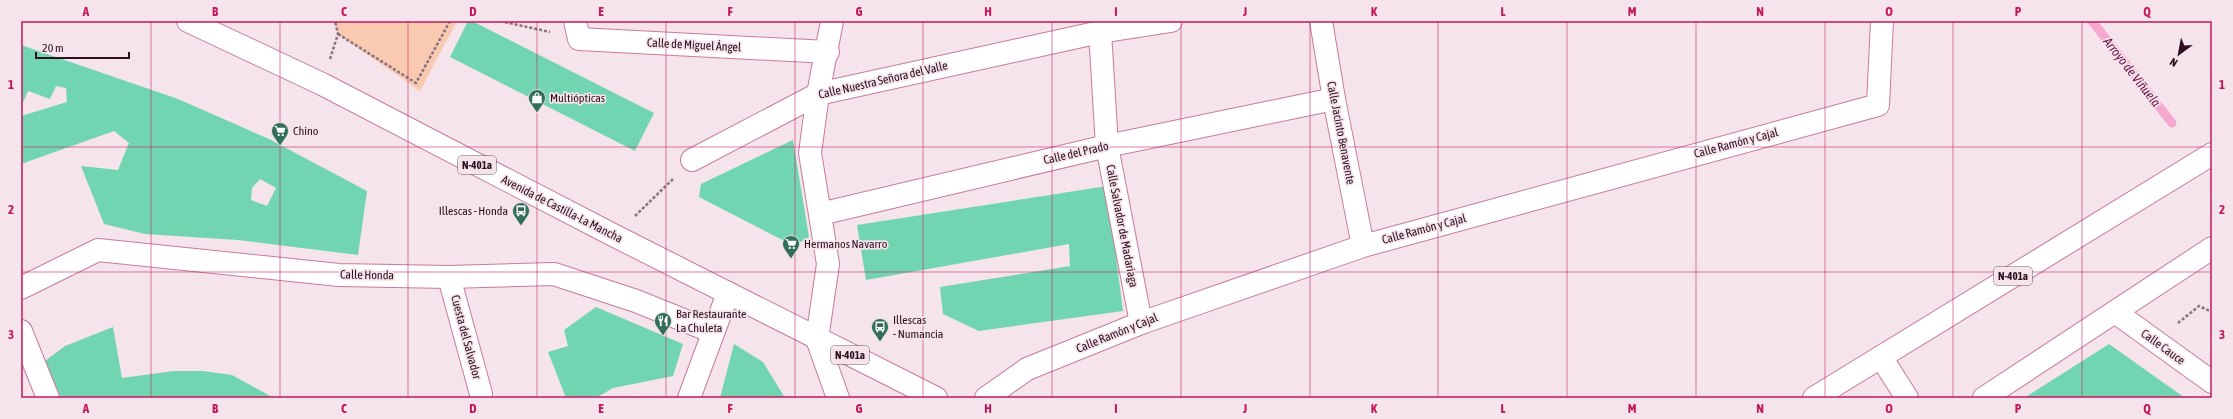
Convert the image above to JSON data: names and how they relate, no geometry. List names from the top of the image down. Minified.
{"streets":{"street":["Calle de Miguel Ángel","Calle Nuestra Señora del Valle","Calle Jacinto Benavente","Calle Ramón y Cajal","Calle del Prado","N-401a","Avenida de Castilla-La Mancha","Calle Salvador de Madariaga","Calle Honda","Cuesta del Salvador","Calle Cauce"]},"crossings":[["Calle Nuestra Señora del Valle","Calle Salvador de Madariaga"],["Calle Jacinto Benavente","Calle Ramón y Cajal"],["Calle Jacinto Benavente","Calle del Prado"],["Calle Ramón y Cajal","Calle Salvador de Madariaga"],["Calle del Prado","Calle Salvador de Madariaga"],["N-401a","Avenida de Castilla-La Mancha"],["Calle Honda","Cuesta del Salvador"]],"water":["Arroyo de Viñuela"],"places":{"shop":["Multiópticas"],"supermarket":["Chino","Hermanos Navarro"],"bus stop":["Illescas - Honda","Illescas - Numancia"],"restaurant":["Bar Restaurante La Chuleta"]},"scale_bar":"20 m","north":"bottom left","grid":{"columns":["A","B","C","D","E","F","G","H","I","J","K","L","M","N","O","P","Q"],"rows":["1","2","3"]}}
